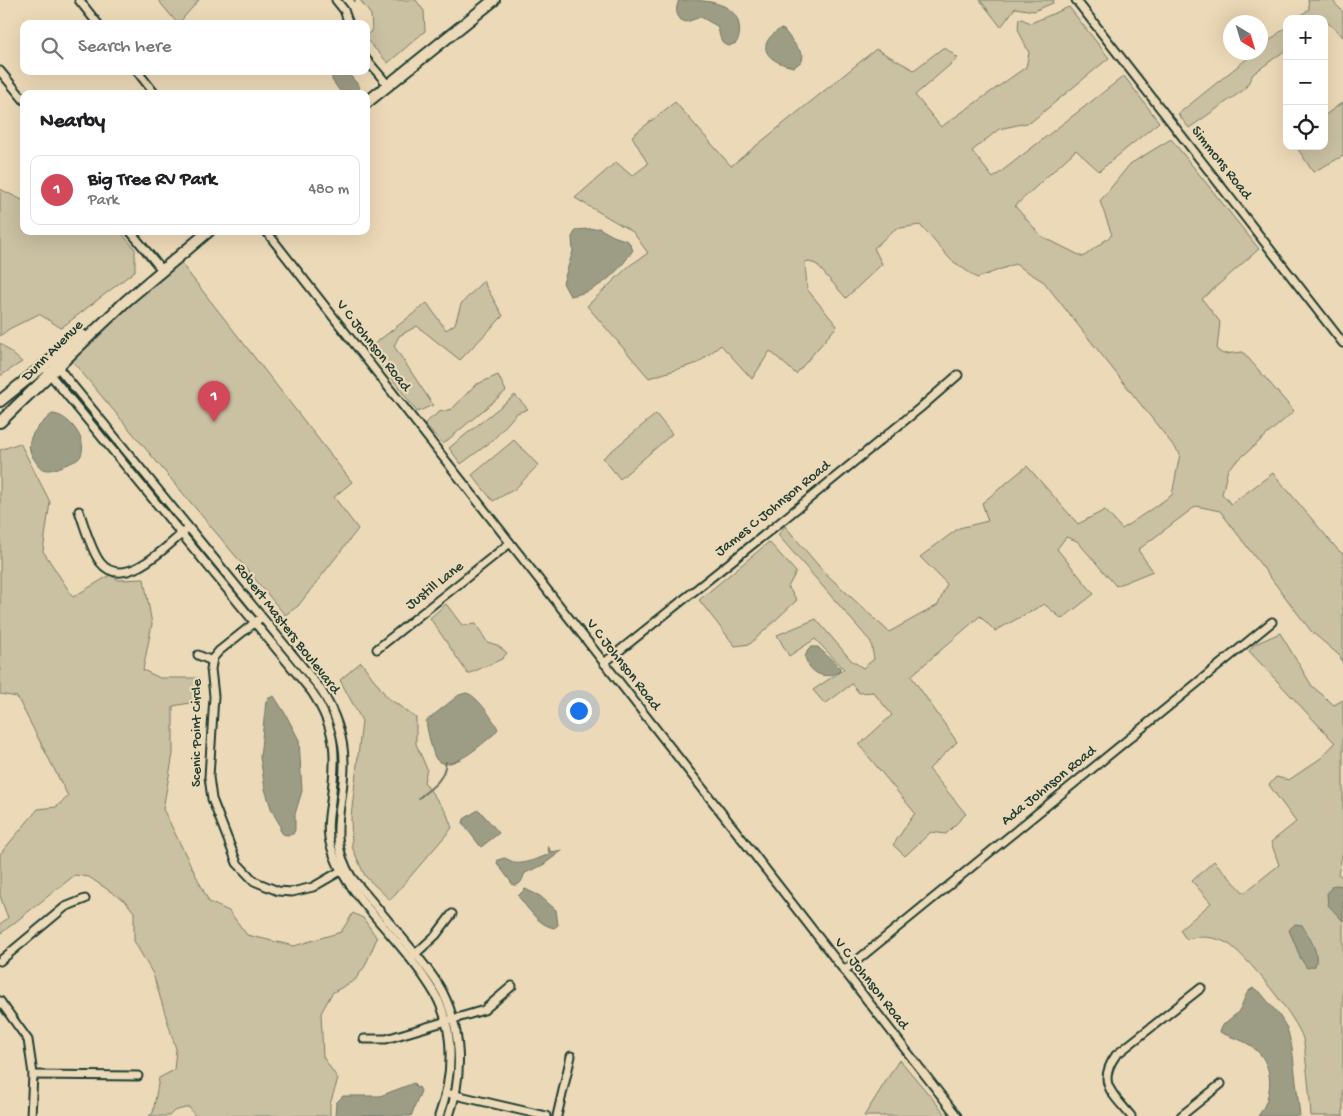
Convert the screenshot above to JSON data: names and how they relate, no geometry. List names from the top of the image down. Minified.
{"streets":{"main road":["Dunn Avenue"],"street":["Simmons Road","V C Johnson Road","James C Johnson Road","Justill Lane","Robert Masters Boulevard","Scenic Point Circle","Ada Johnson Road"]},"crossings":[["V C Johnson Road","James C Johnson Road"],["V C Johnson Road","Justill Lane"],["V C Johnson Road","Ada Johnson Road"],["Dunn Avenue","Robert Masters Boulevard"],["Robert Masters Boulevard","Scenic Point Circle"]],"north":"bottom right","page":{"map_buttons":["+","−"],"search":"Search here","heading":"Nearby","list":[{"mark":"1","name":"Big Tree RV Park","note":"Park","value":"480 m"}],"pins":"1"}}
